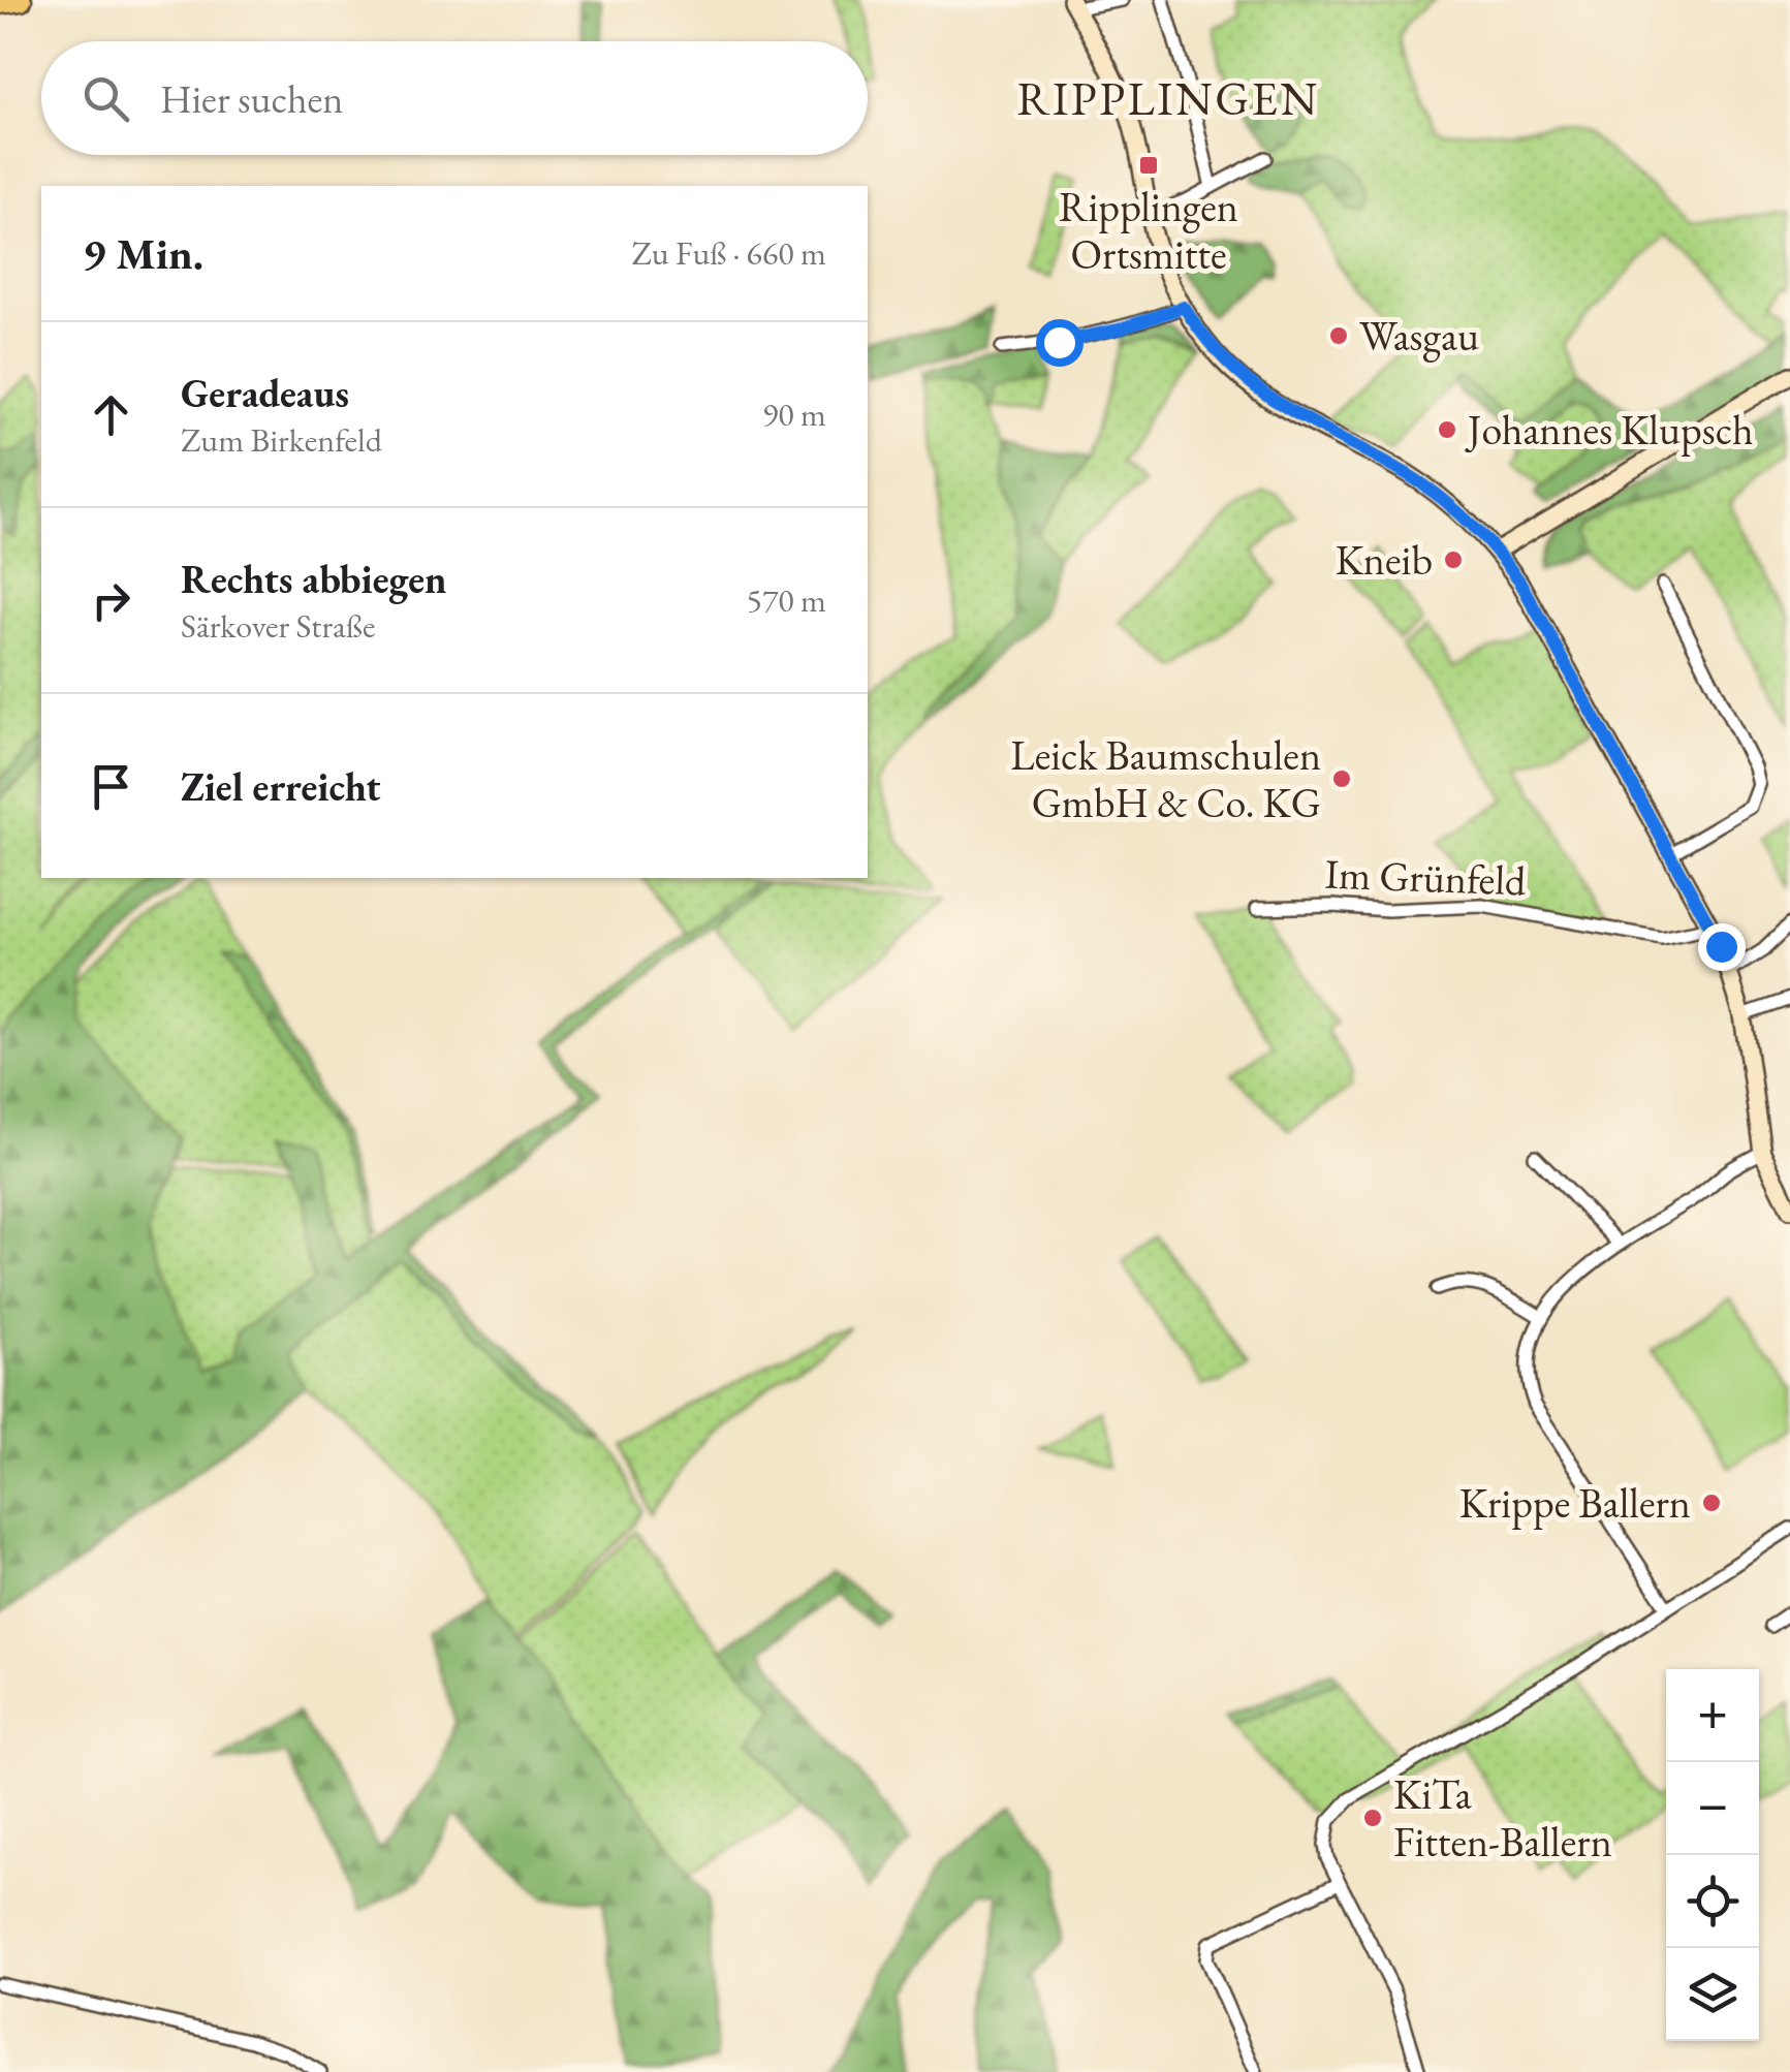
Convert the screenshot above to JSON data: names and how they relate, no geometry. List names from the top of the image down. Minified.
{"streets":{"street":["Im Grünfeld"]},"districts":["RIPPLINGEN"],"places":{"transit":["Ripplingen Ortsmitte"],"other":["Wasgau","Johannes Klupsch","Kneib","Leick Baumschulen GmbH & Co. KG","Krippe Ballern","KiTa Fitten-Ballern"]},"page":{"search":"Hier suchen","heading":["9 Min.","Zu Fuß · 660 m"],"list":[["Geradeaus","Zum Birkenfeld","90 m"],["Rechts abbiegen","Särkover Straße","570 m"],"Ziel erreicht"],"map_buttons":["+","−"]}}
